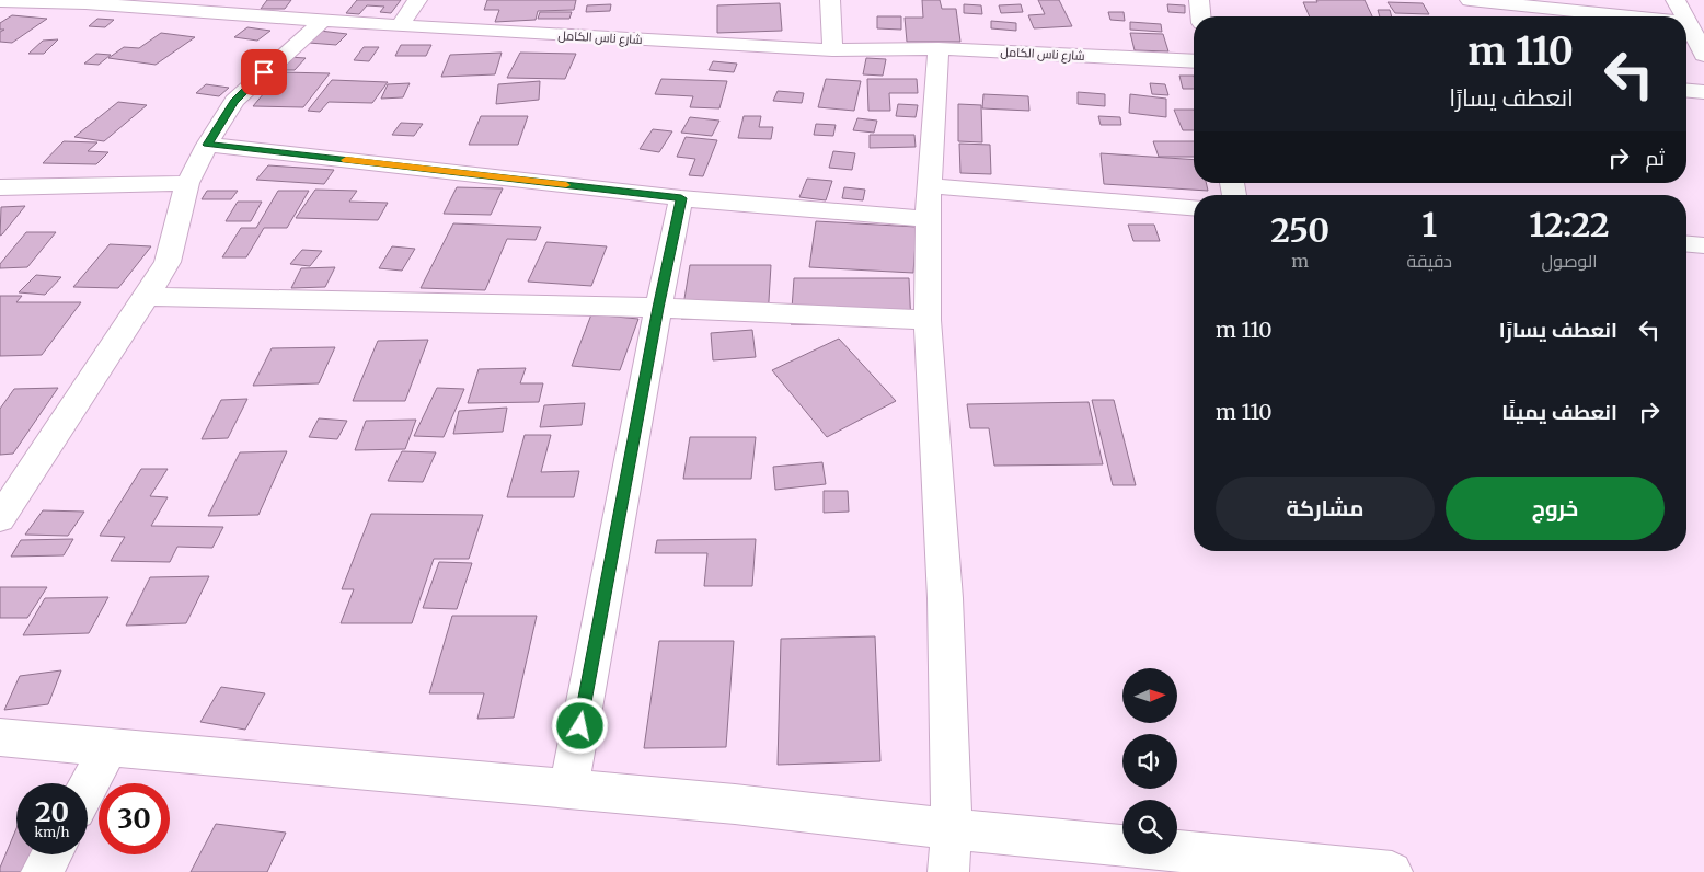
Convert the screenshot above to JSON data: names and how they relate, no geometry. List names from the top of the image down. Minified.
{"streets":{"street":["شارع ناس الكامل"]},"north":"right","page":{"turn":["110 m","انعطف يسارًا"],"then":"ثم","eta":["12:22","الوصول","1","دقيقة","250","m"],"list":[{"name":"انعطف يسارًا","value":"110 m"},{"name":"انعطف يمينًا","value":"110 m"}],"buttons":["خروج","مشاركة"],"speed":"20 km/h","limit":"30"}}
